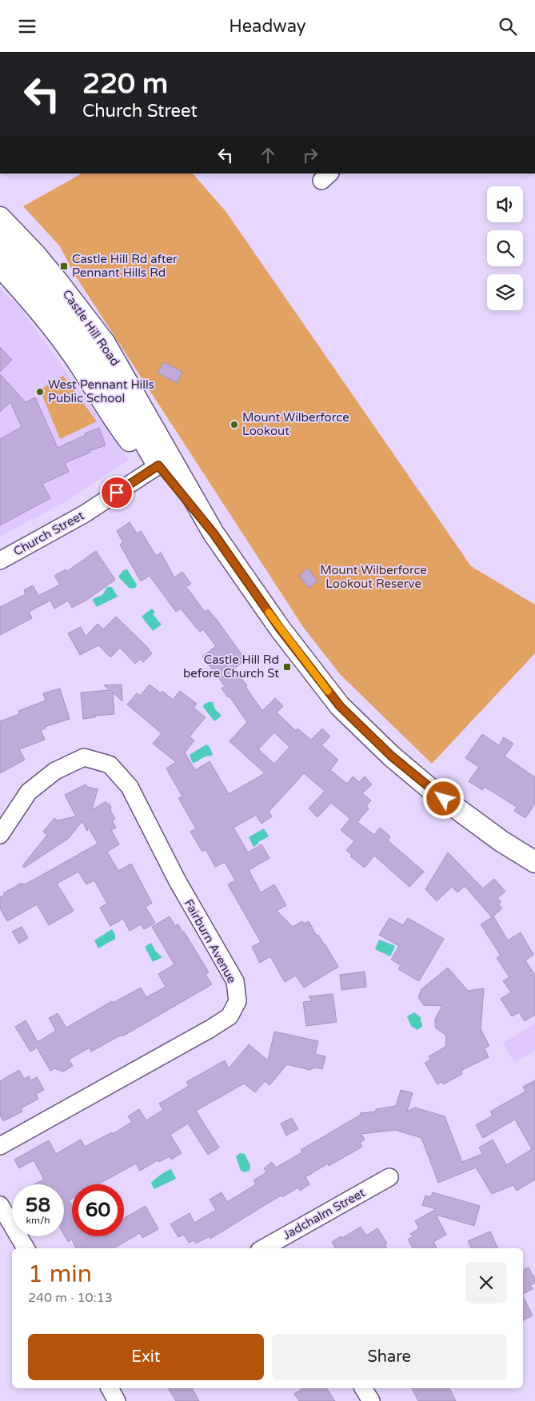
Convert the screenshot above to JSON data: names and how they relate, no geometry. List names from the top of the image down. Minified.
{"streets":{"main road":["Castle Hill Road"],"street":["Church Street","Fairburn Avenue","Jadchalm Street"]},"crossings":[["Castle Hill Road","Church Street"]],"parks":["Mount Wilberforce Lookout Reserve"],"places":{"transit":["Castle Hill Rd after Pennant Hills Rd","Castle Hill Rd before Church St"],"other":["West Pennant Hills Public School","Mount Wilberforce Lookout"]},"page":{"header":"Headway","turn":["220 m","Church Street"],"speed":"58 km/h","limit":"60","heading":["1 min","240 m · 10:13"],"buttons":["Exit","Share"]}}
